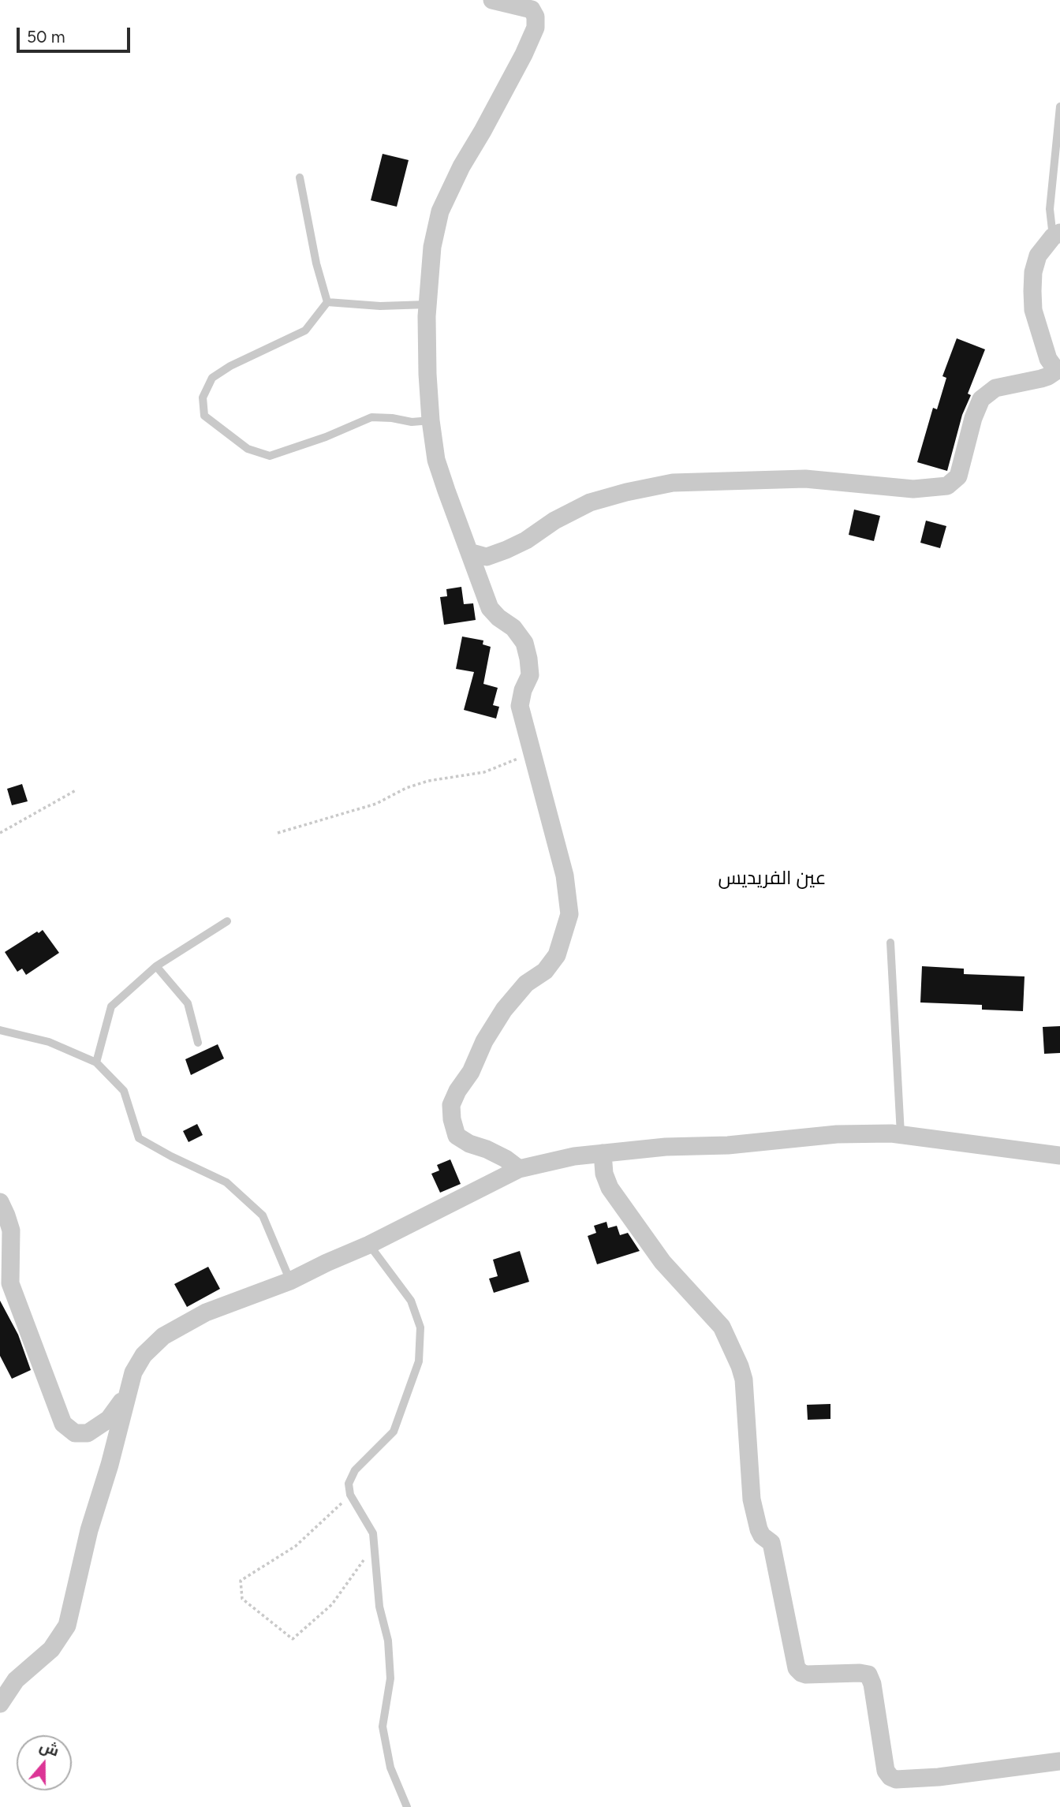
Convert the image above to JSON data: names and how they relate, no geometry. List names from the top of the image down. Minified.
{"districts":["عين الفريديس"],"scale_bar":"50 m","north":"top"}
